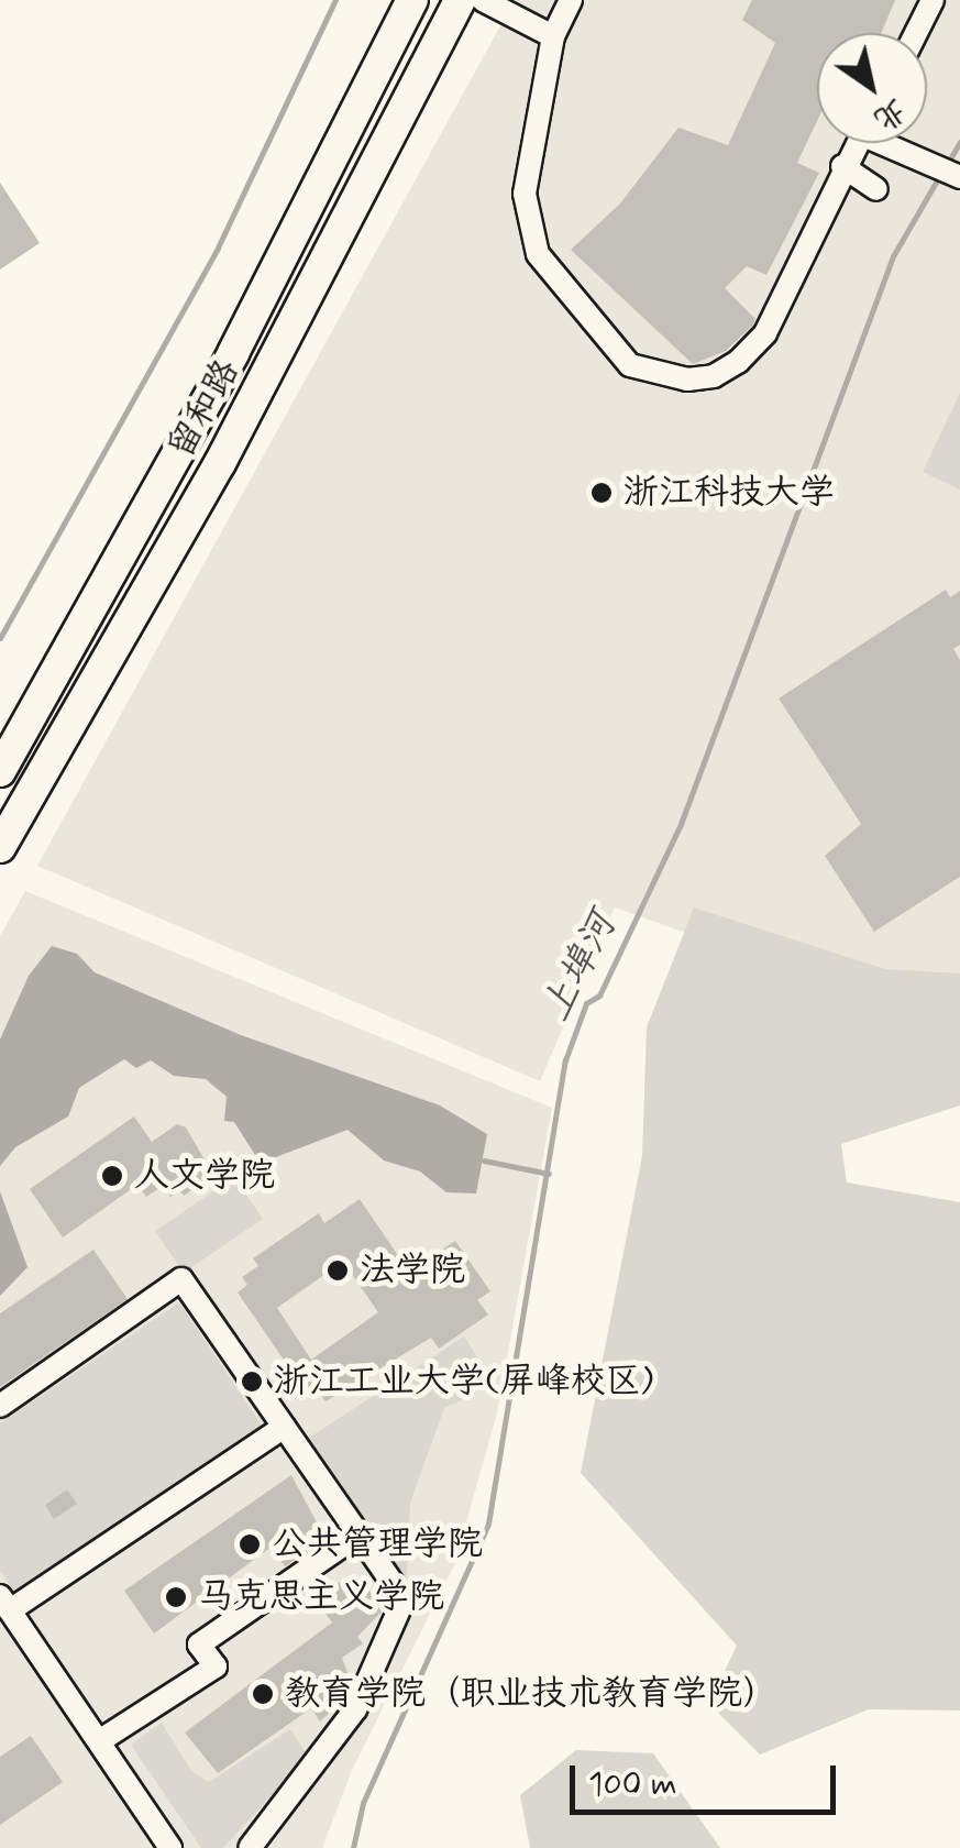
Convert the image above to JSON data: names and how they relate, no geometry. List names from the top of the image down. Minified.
{"streets":{"main road":["留和路"]},"water":["上埠河"],"places":["浙江科技大学","人文学院","法学院","浙江工业大学(屏峰校区)","公共管理学院","马克思主义学院","教育学院（职业技术教育学院）"],"scale_bar":"100 m","north":"bottom right"}
